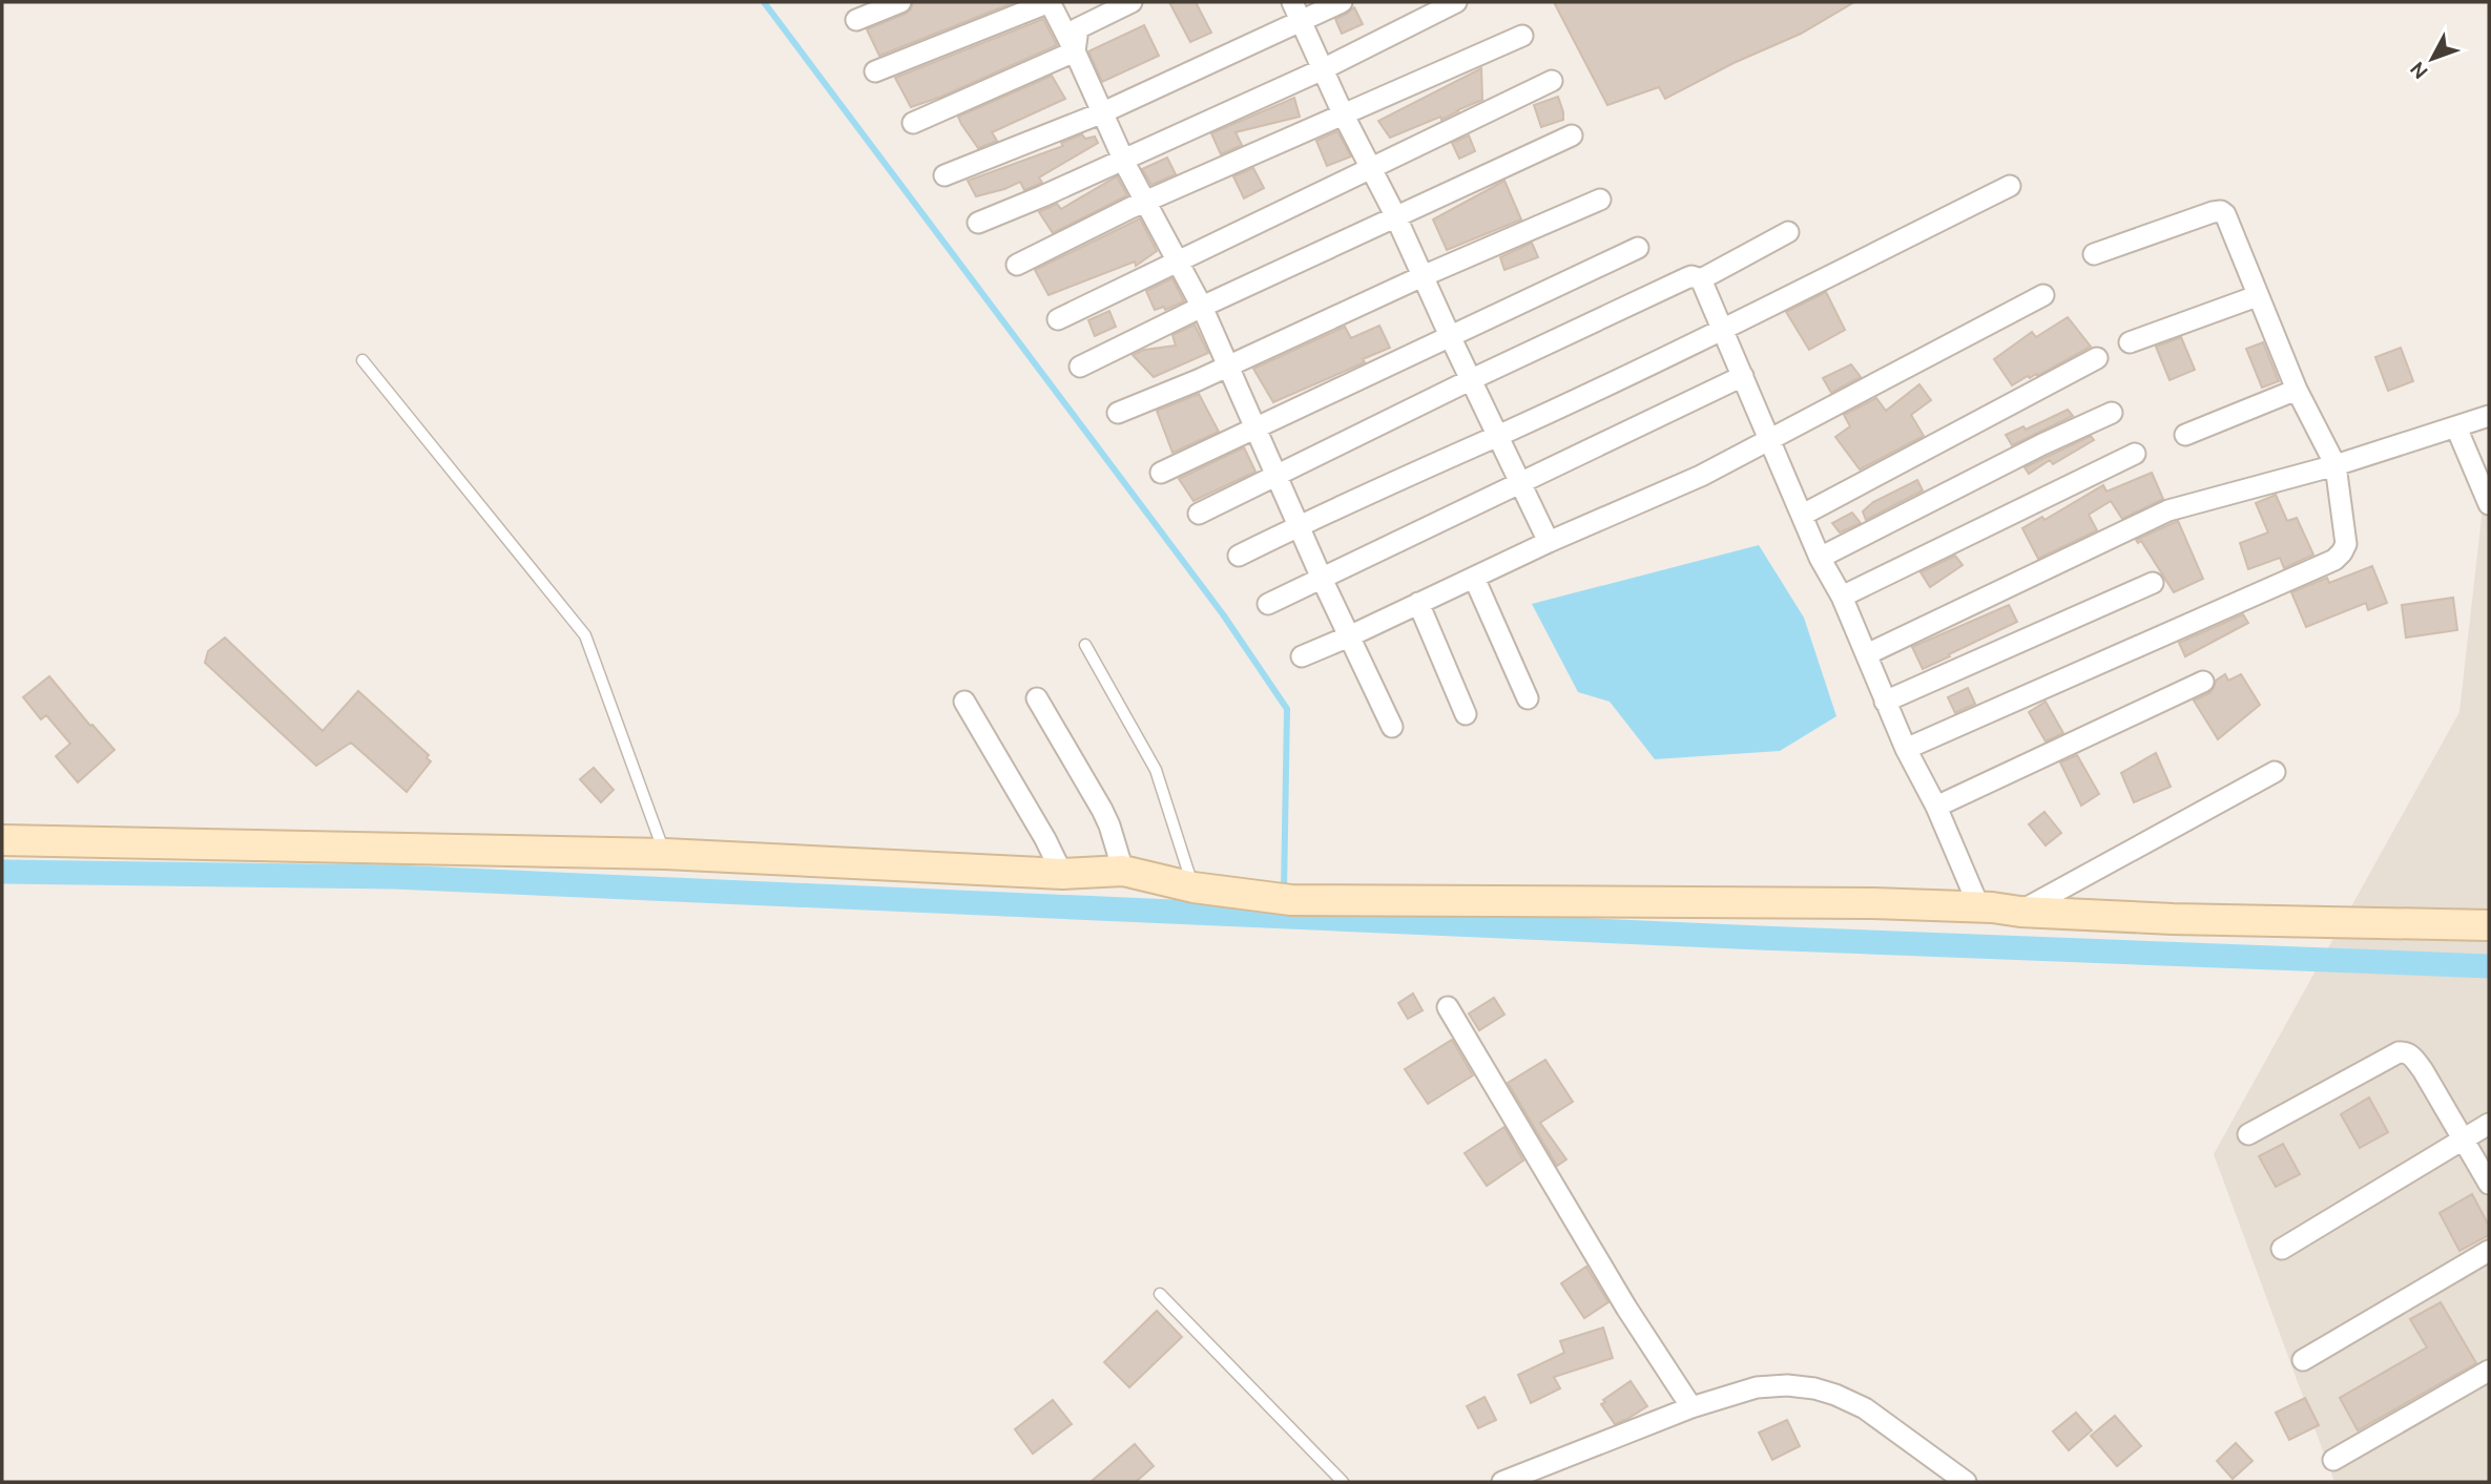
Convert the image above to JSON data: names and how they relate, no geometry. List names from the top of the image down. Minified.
{"north":"bottom left"}
